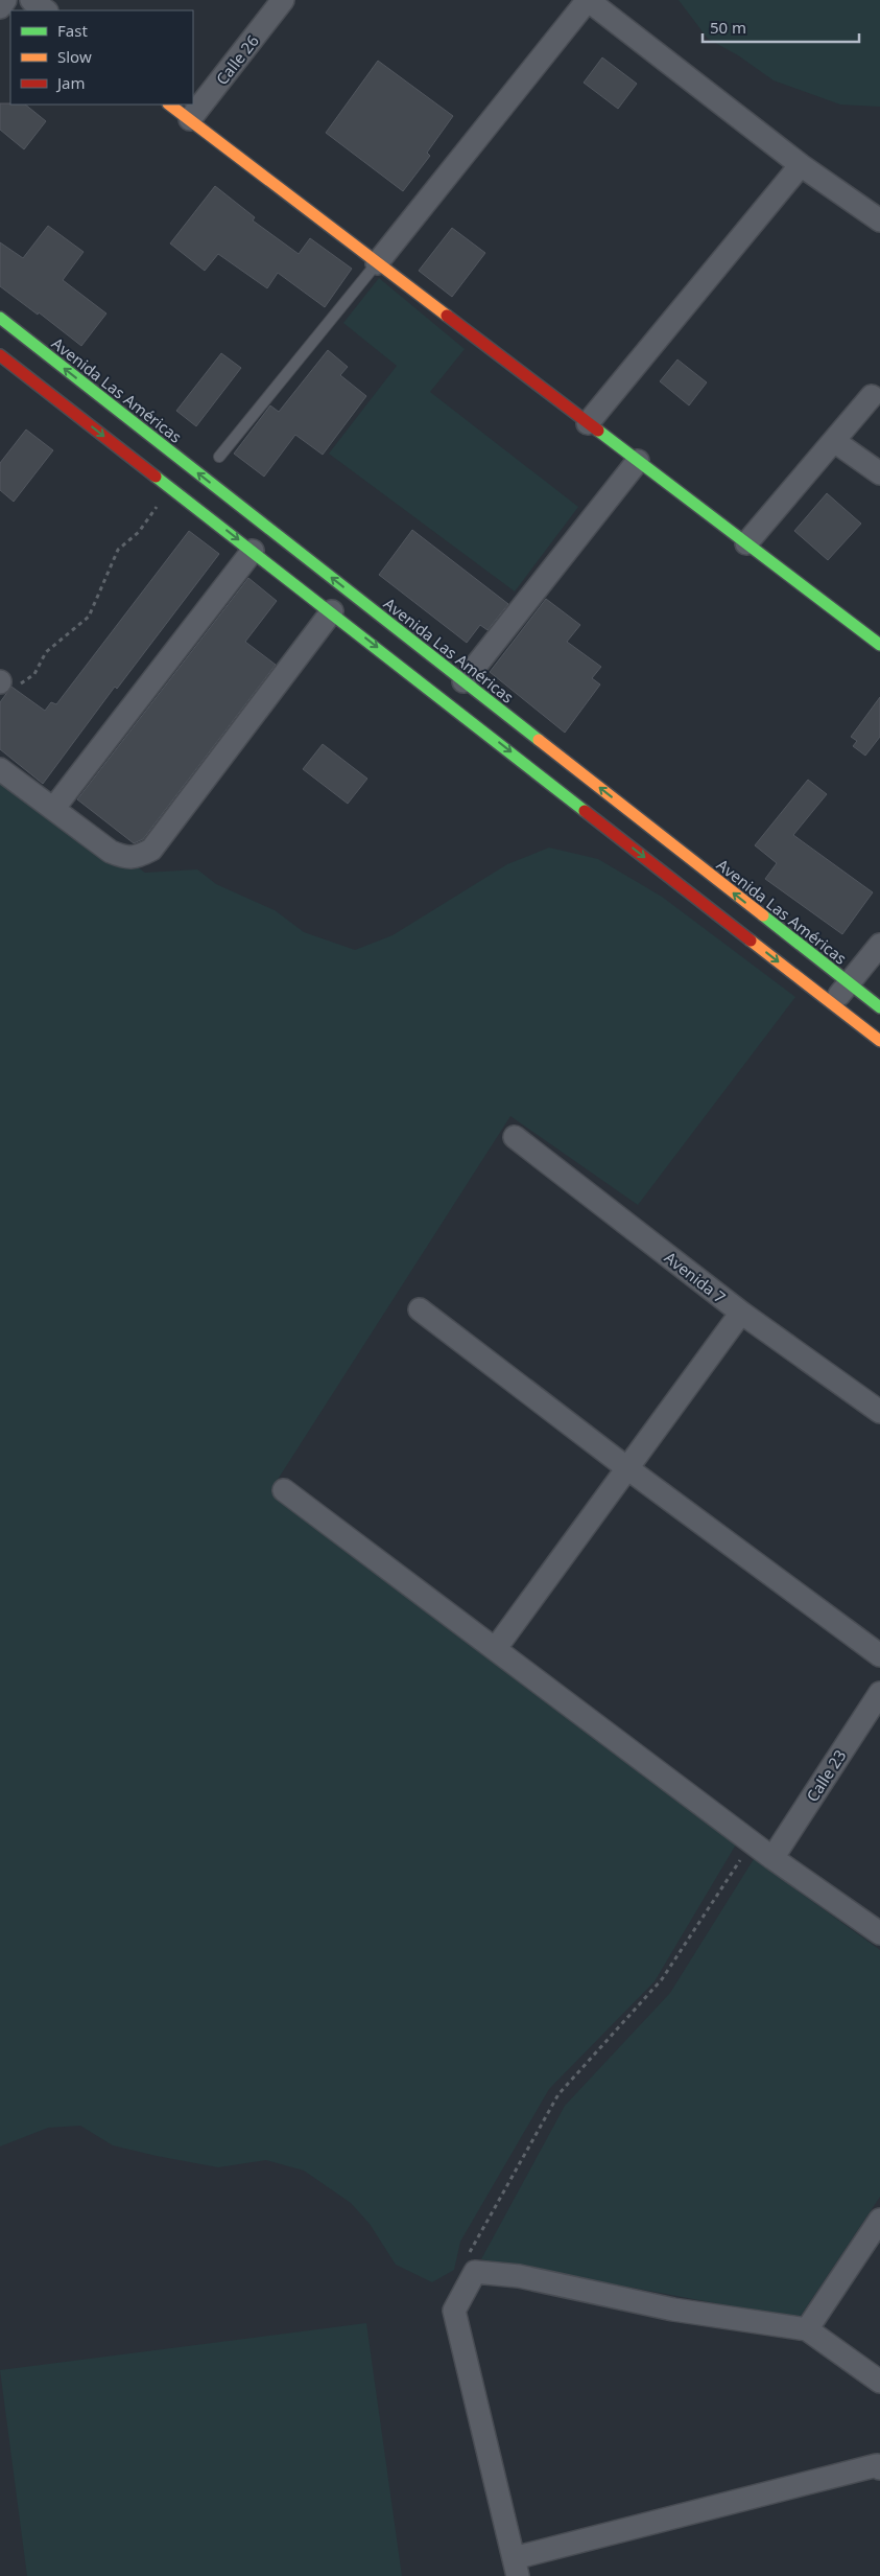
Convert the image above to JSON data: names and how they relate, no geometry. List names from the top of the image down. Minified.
{"streets":{"main road":["Avenida Las Américas"],"street":["Calle 26","Avenida 7","Calle 23"]},"legend":["Fast","Slow","Jam"],"scale_bar":"50 m"}
